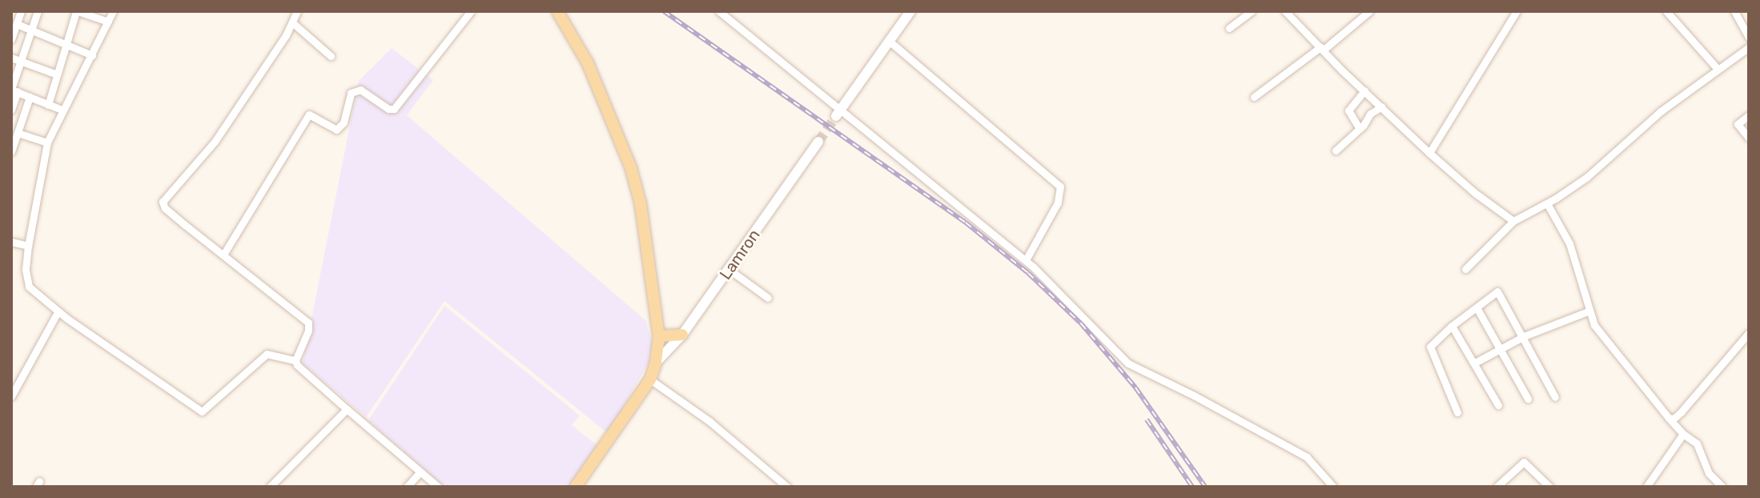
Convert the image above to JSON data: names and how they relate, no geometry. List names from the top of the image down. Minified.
{"streets":{"street":["Lamron"]}}
